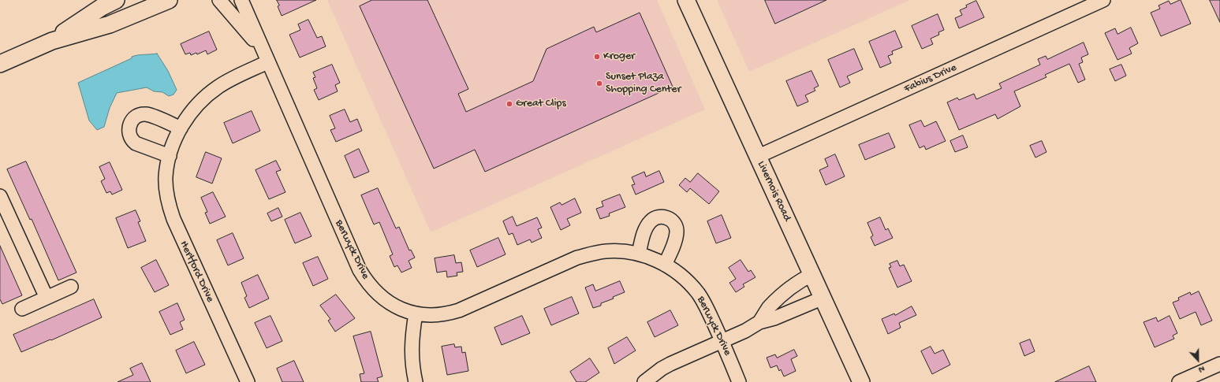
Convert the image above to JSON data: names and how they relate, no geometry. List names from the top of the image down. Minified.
{"streets":{"main road":["Livernois Road"],"street":["Fabius Drive","Berwyck Drive","Hertford Drive"]},"crossings":[["Fabius Drive","Livernois Road"],["Berwyck Drive","Hertford Drive"]],"places":["Kroger","Sunset Plaza Shopping Center","Great Clips"],"north":"bottom"}
